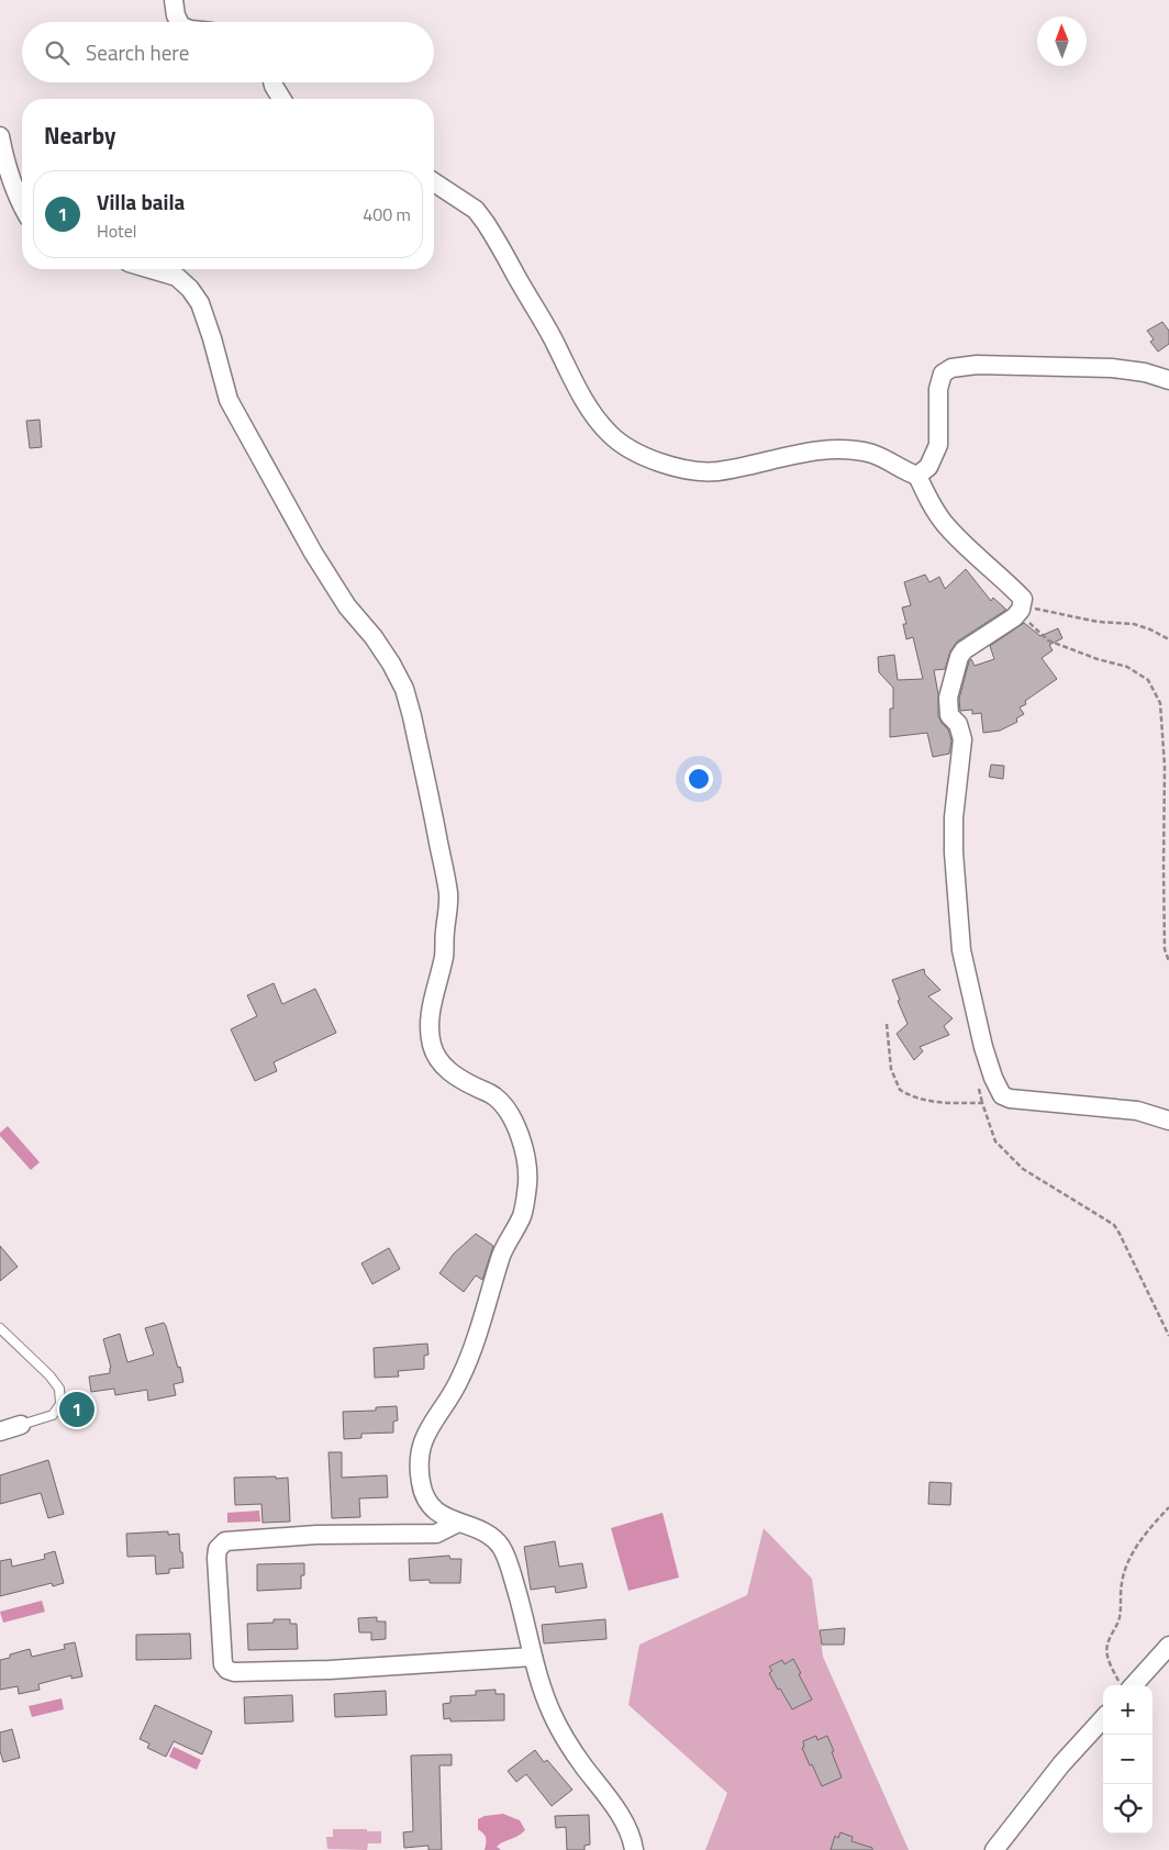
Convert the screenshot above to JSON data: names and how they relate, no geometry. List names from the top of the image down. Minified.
{"north":"top","page":{"search":"Search here","heading":"Nearby","list":[{"mark":"1","name":"Villa baila","note":"Hotel","value":"400 m"}],"pins":"1","map_buttons":["+","−"]}}
